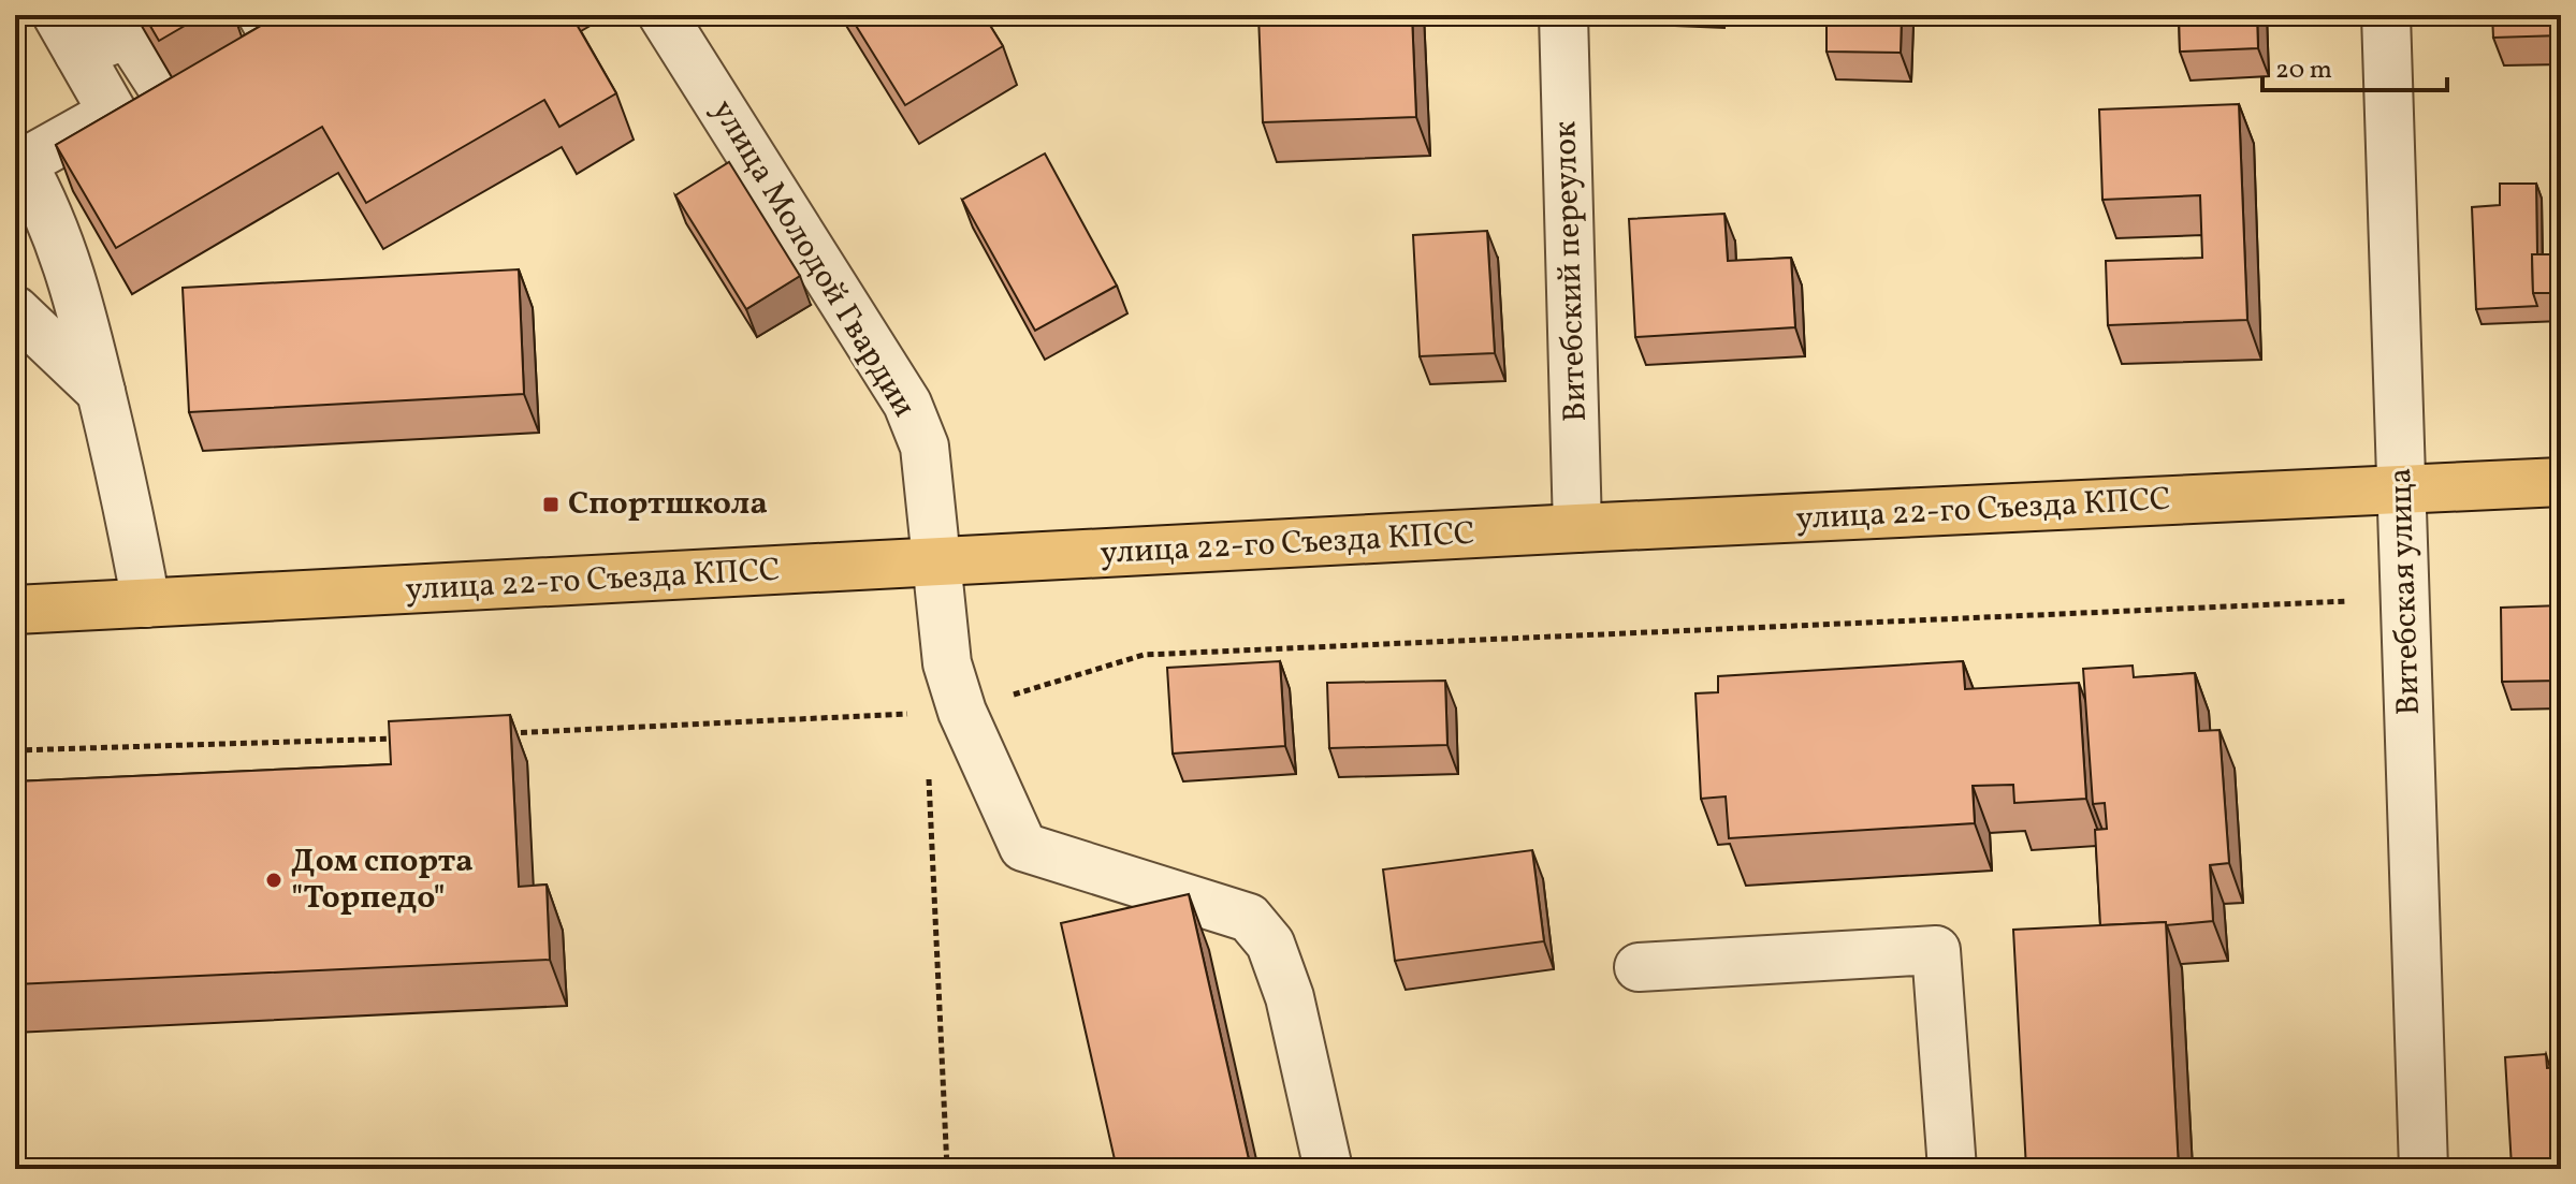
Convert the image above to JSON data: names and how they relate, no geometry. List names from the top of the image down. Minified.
{"streets":{"main road":["улица 22-го Съезда КПСС"],"street":["улица Молодой Гвардии","Витебский переулок","Витебская улица"]},"crossings":[["улица Молодой Гвардии","улица 22-го Съезда КПСС"],["Витебский переулок","улица 22-го Съезда КПСС"],["улица 22-го Съезда КПСС","Витебская улица"]],"places":{"transit":["Спортшкола"],"other":["Дом спорта \"Торпедо\""]},"scale_bar":"20 m"}
